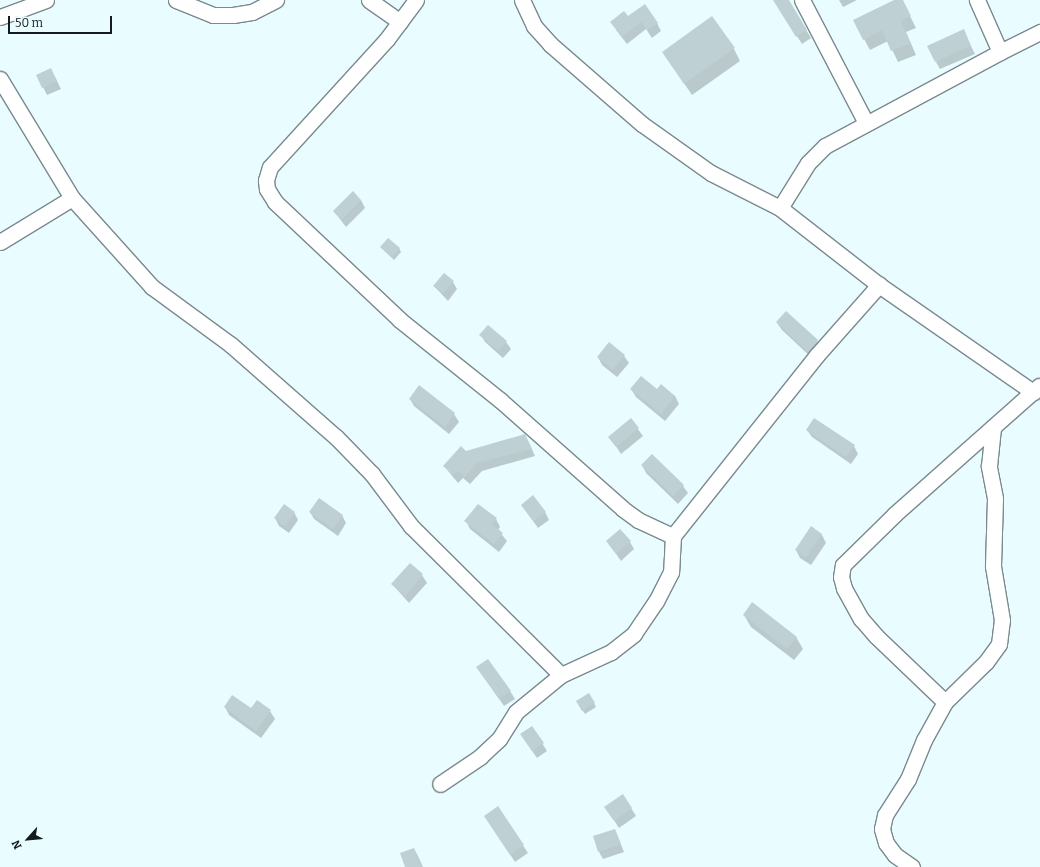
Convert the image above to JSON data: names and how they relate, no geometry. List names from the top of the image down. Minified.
{"scale_bar":"50 m","north":"bottom left"}
